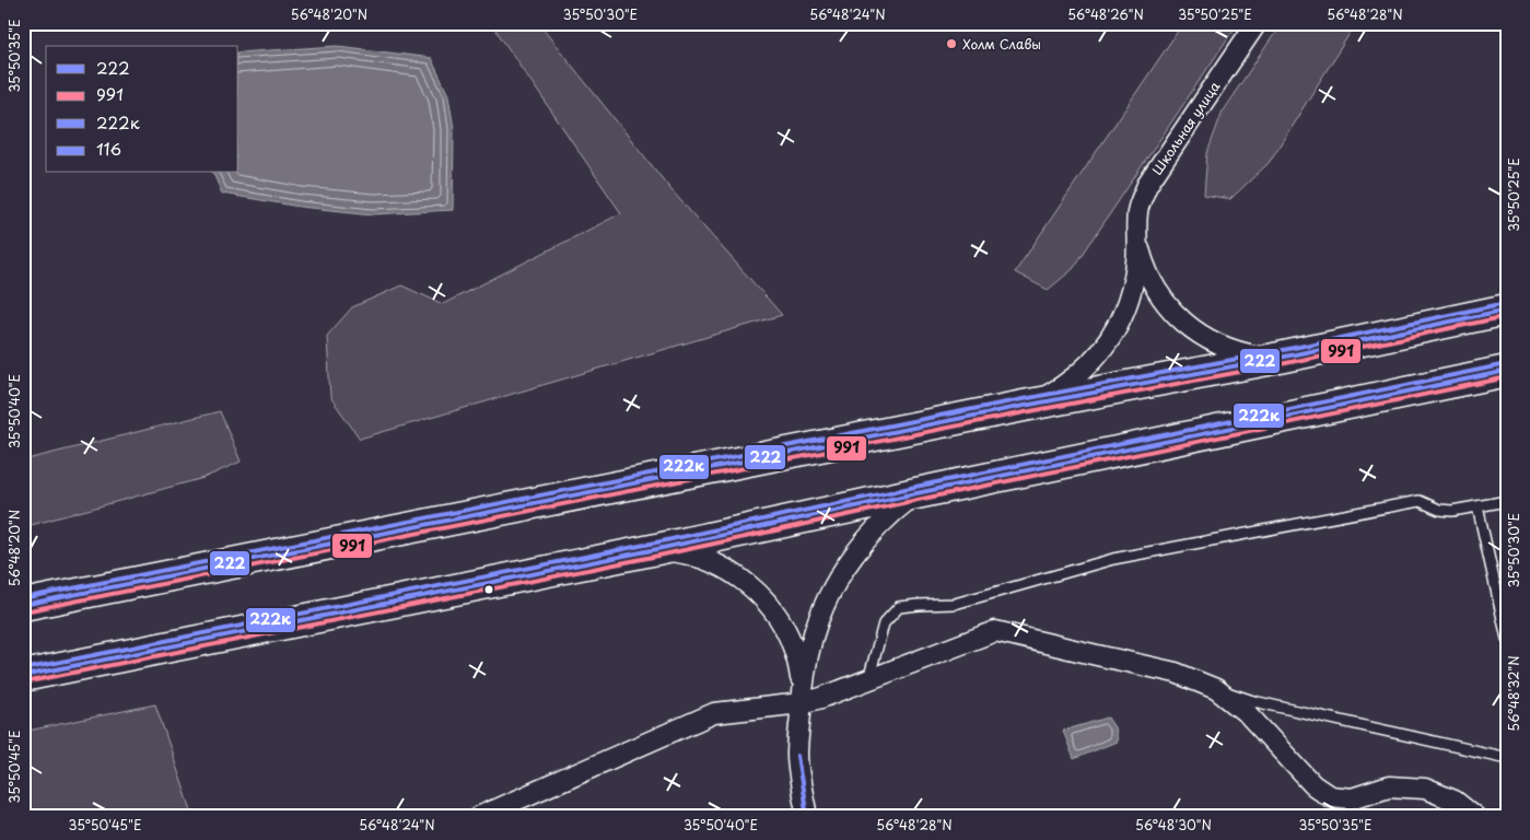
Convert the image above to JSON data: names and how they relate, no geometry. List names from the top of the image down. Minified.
{"streets":{"street":["Школьная улица"]},"places":["Холм Славы"],"lines":["transit line 222к","transit line 222","transit line 991","transit line 116"],"legend":["222","991","222к","116"],"coordinates":["56°48'20\"N","35°50'30\"E","56°48'24\"N","56°48'26\"N","35°50'25\"E","56°48'28\"N","35°50'35\"E","35°50'40\"E","56°48'32\"N","35°50'45\"E","56°48'30\"N"]}
